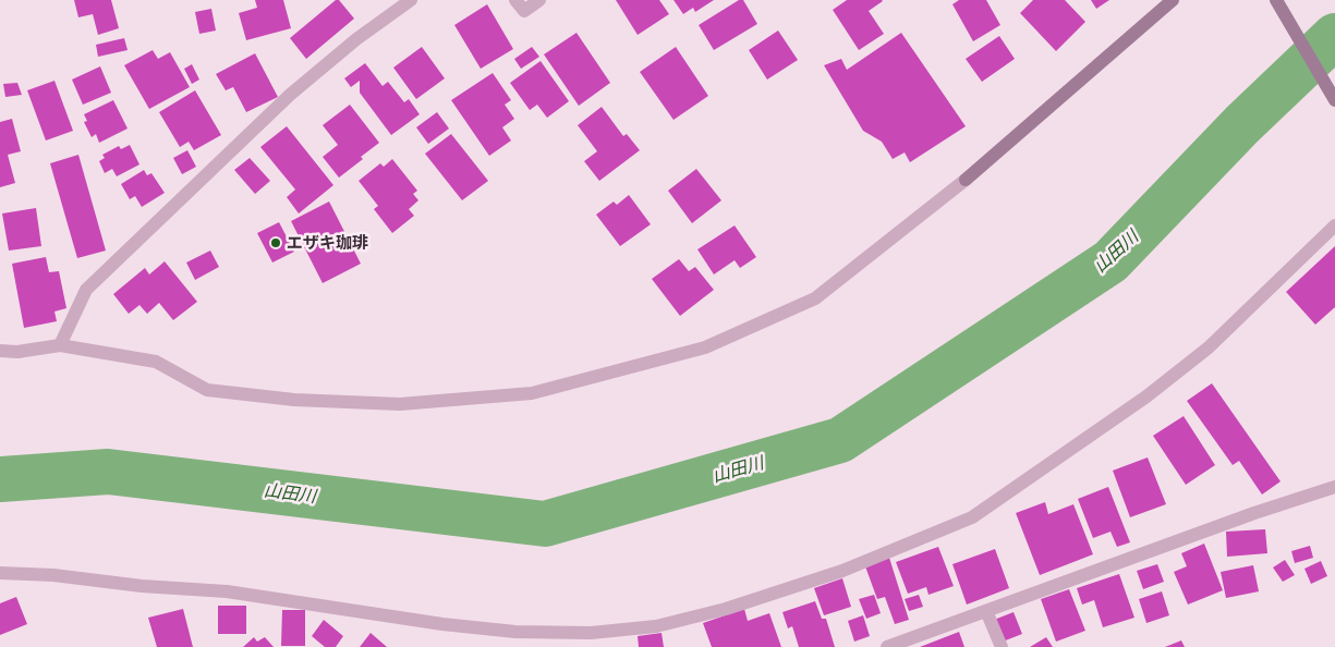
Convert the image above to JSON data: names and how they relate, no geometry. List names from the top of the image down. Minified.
{"water":["山田川"],"places":["エザキ珈琲"]}
